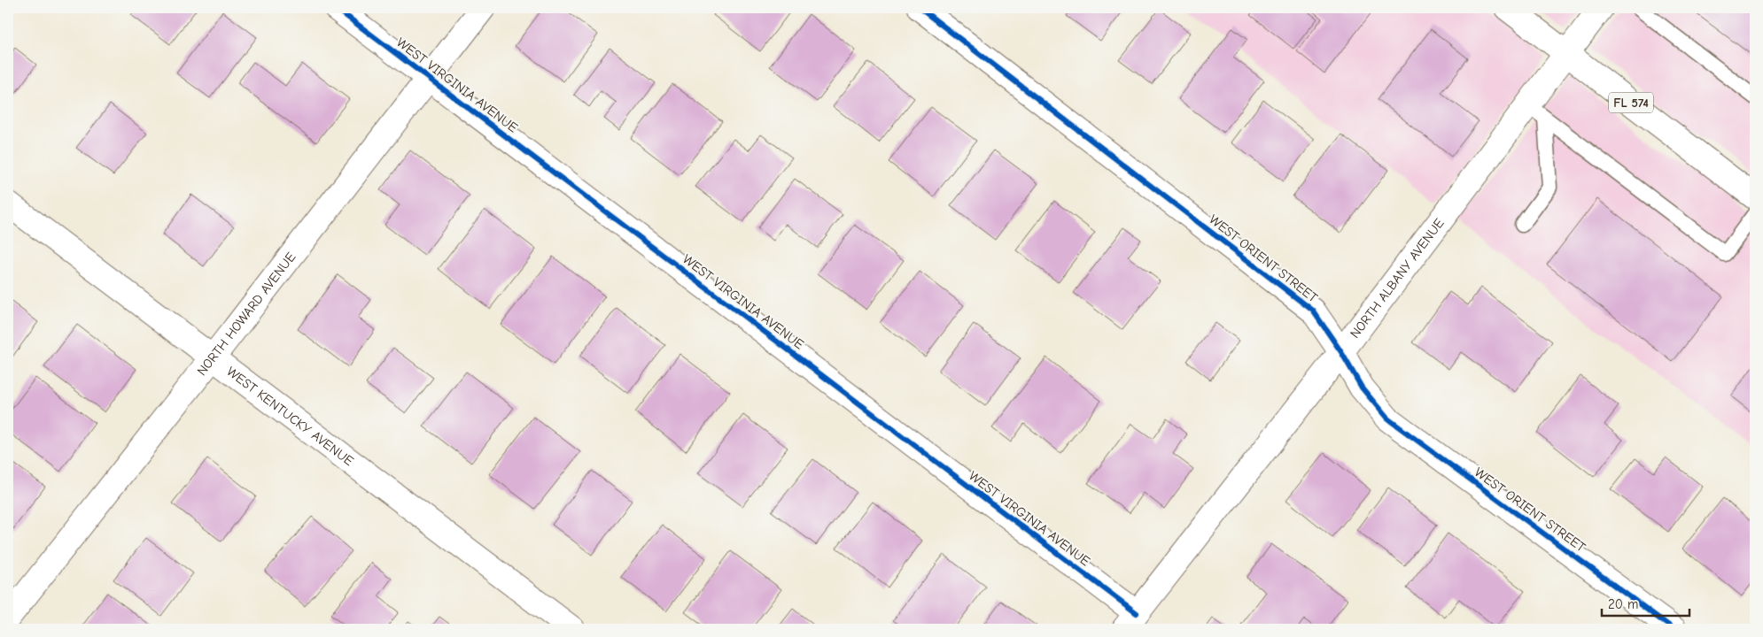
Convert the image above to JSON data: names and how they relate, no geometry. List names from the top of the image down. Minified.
{"streets":{"street":["WEST VIRGINIA AVENUE","FL 574","WEST ORIENT STREET","NORTH ALBANY AVENUE","NORTH HOWARD AVENUE","WEST KENTUCKY AVENUE"]},"crossings":[["WEST VIRGINIA AVENUE","NORTH ALBANY AVENUE"],["WEST VIRGINIA AVENUE","NORTH HOWARD AVENUE"],["FL 574","NORTH ALBANY AVENUE"],["WEST ORIENT STREET","NORTH ALBANY AVENUE"],["NORTH HOWARD AVENUE","WEST KENTUCKY AVENUE"]],"scale_bar":"20 m"}
